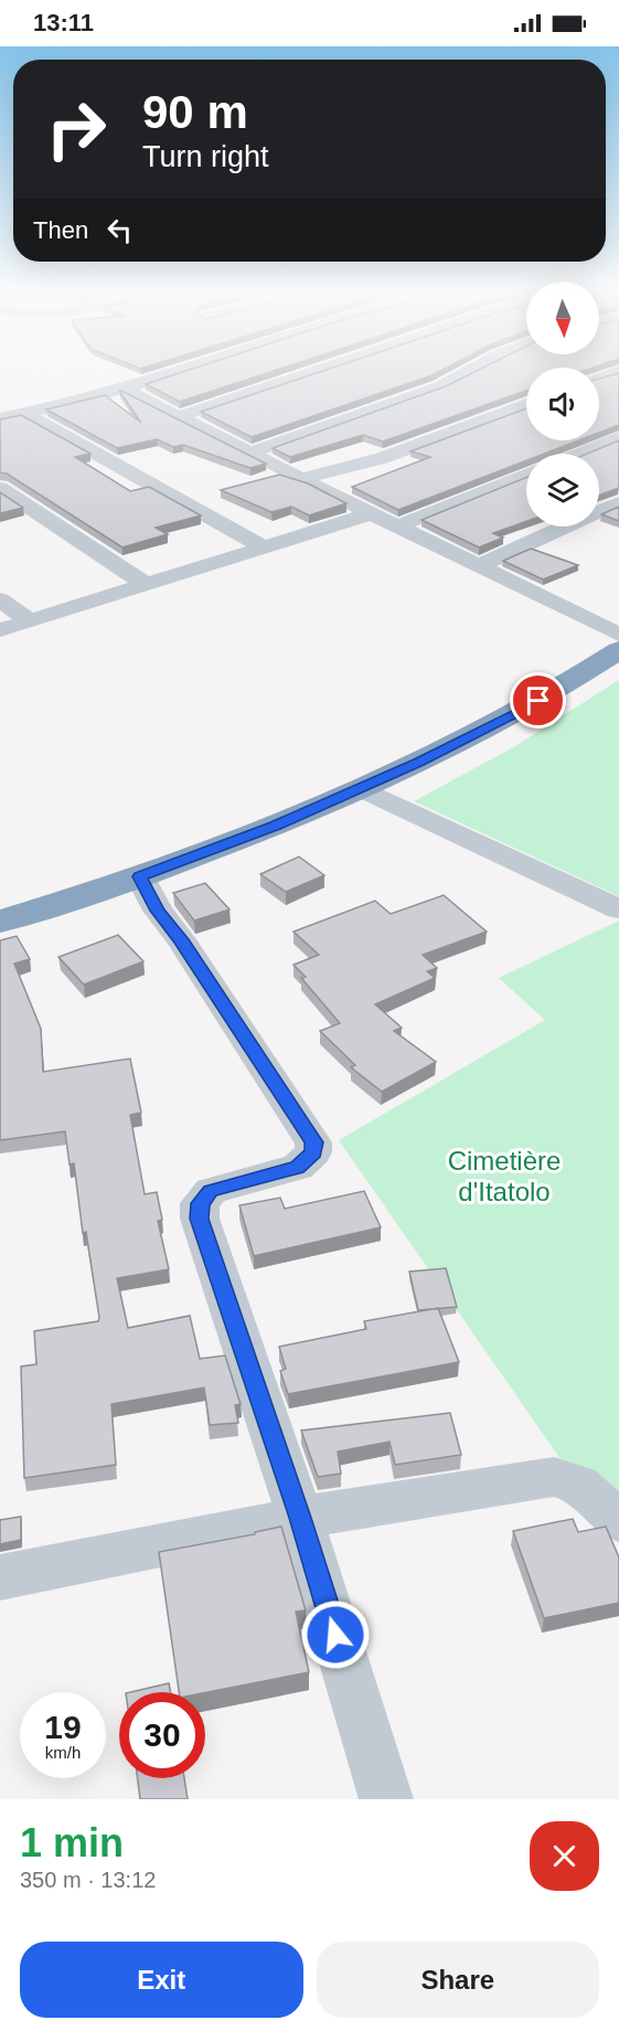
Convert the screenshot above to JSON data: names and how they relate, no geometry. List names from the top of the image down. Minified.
{"parks":["Cimetière d'Itatolo"],"north":"bottom","page":{"status":"13:11","turn":["90 m","Turn right"],"then":"Then","speed":"19 km/h","limit":"30","heading":["1 min","350 m · 13:12"],"buttons":["Exit","Share"]}}
